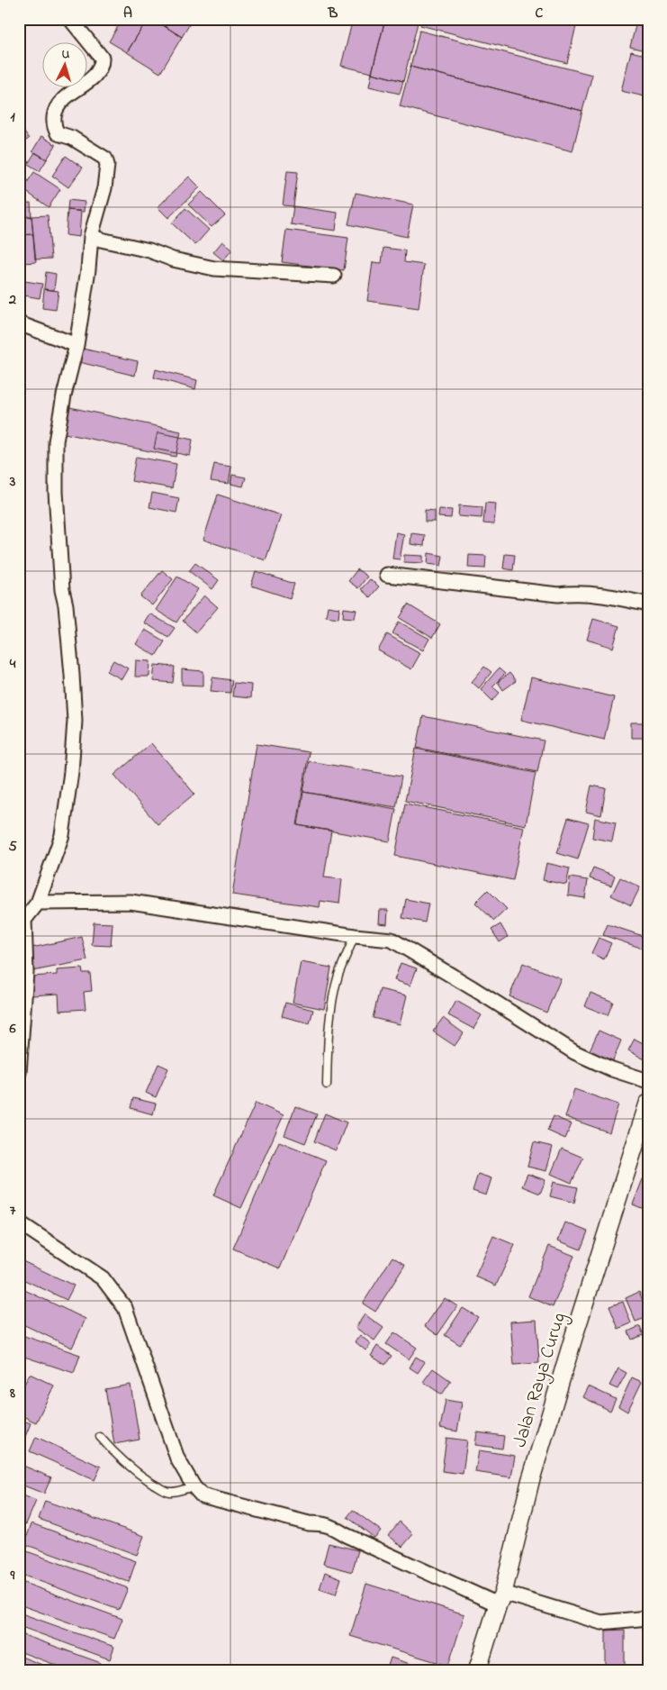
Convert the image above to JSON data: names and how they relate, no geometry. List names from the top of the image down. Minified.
{"streets":{"street":["Jalan Raya Curug"]},"north":"top","grid":{"columns":["A","B","C"],"rows":["1","2","3","4","5","6","7","8","9"]}}
